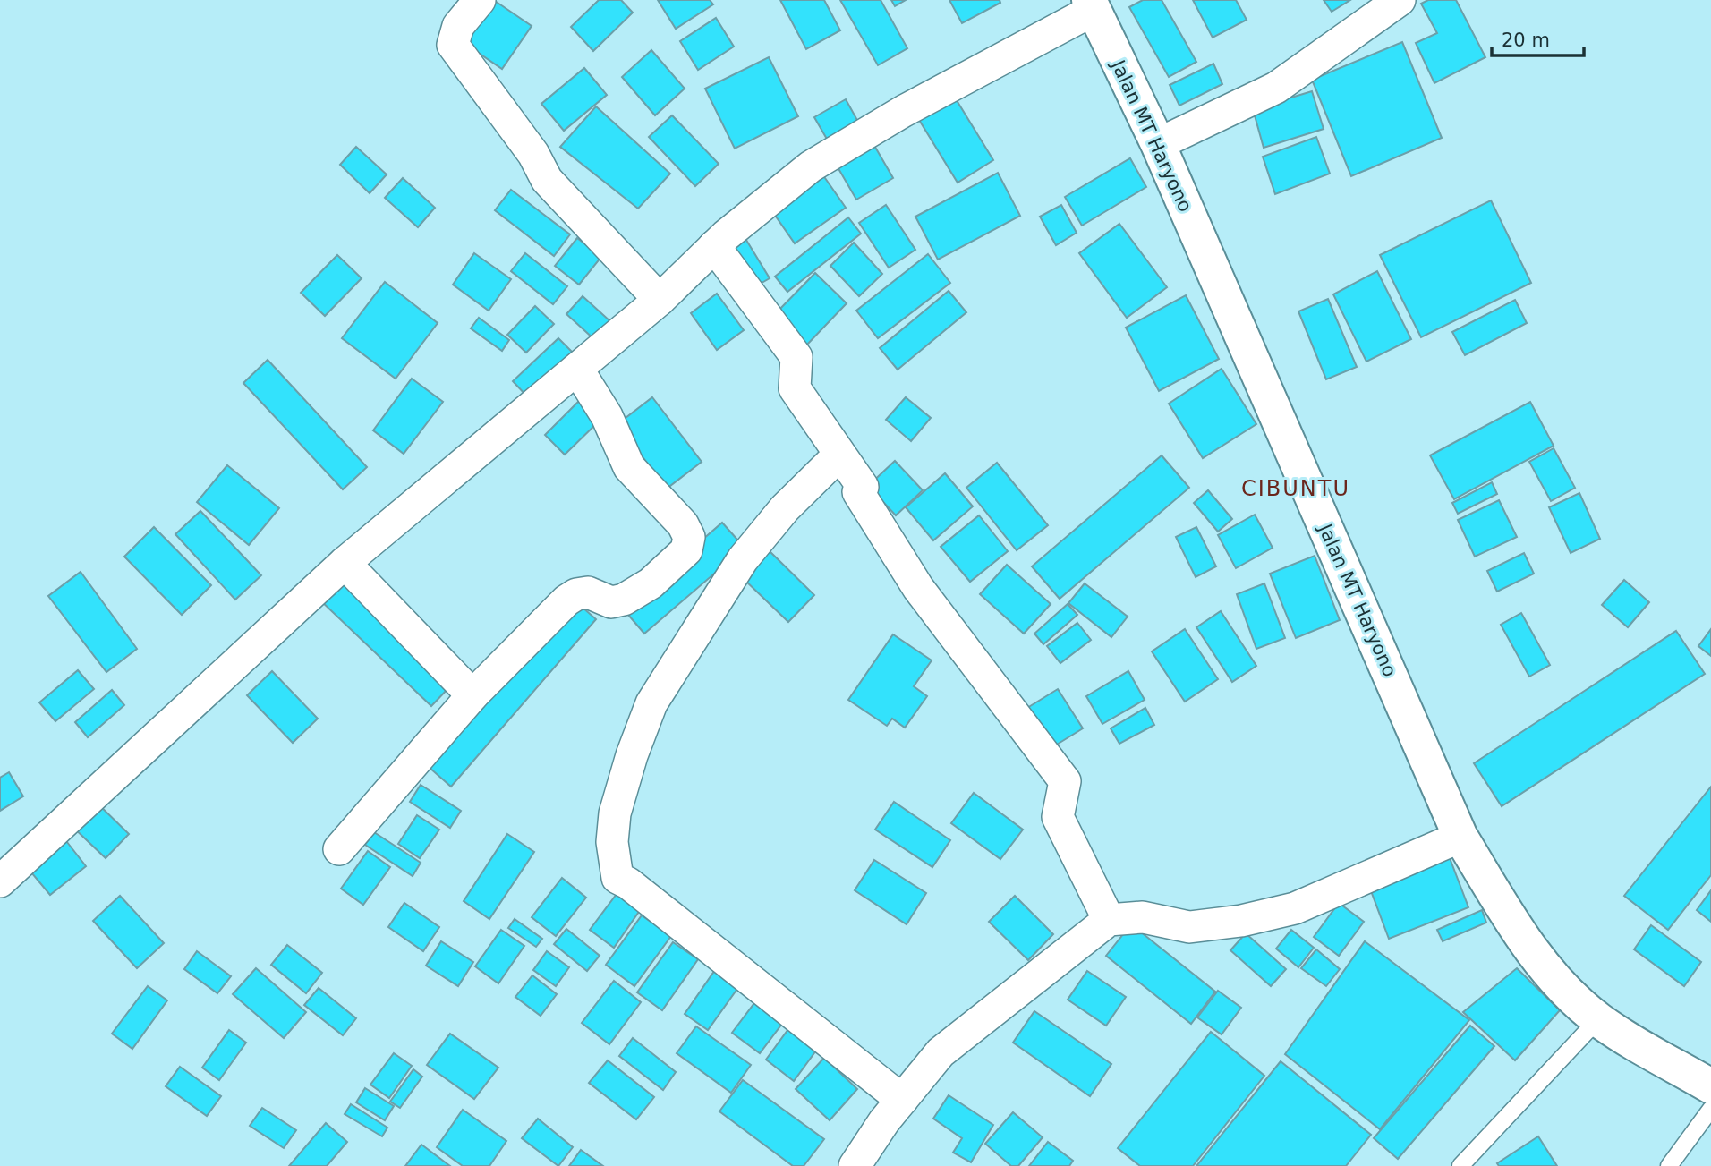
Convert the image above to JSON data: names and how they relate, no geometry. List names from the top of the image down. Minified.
{"streets":{"main road":["Jalan MT Haryono"]},"districts":["CIBUNTU"],"scale_bar":"20 m"}
